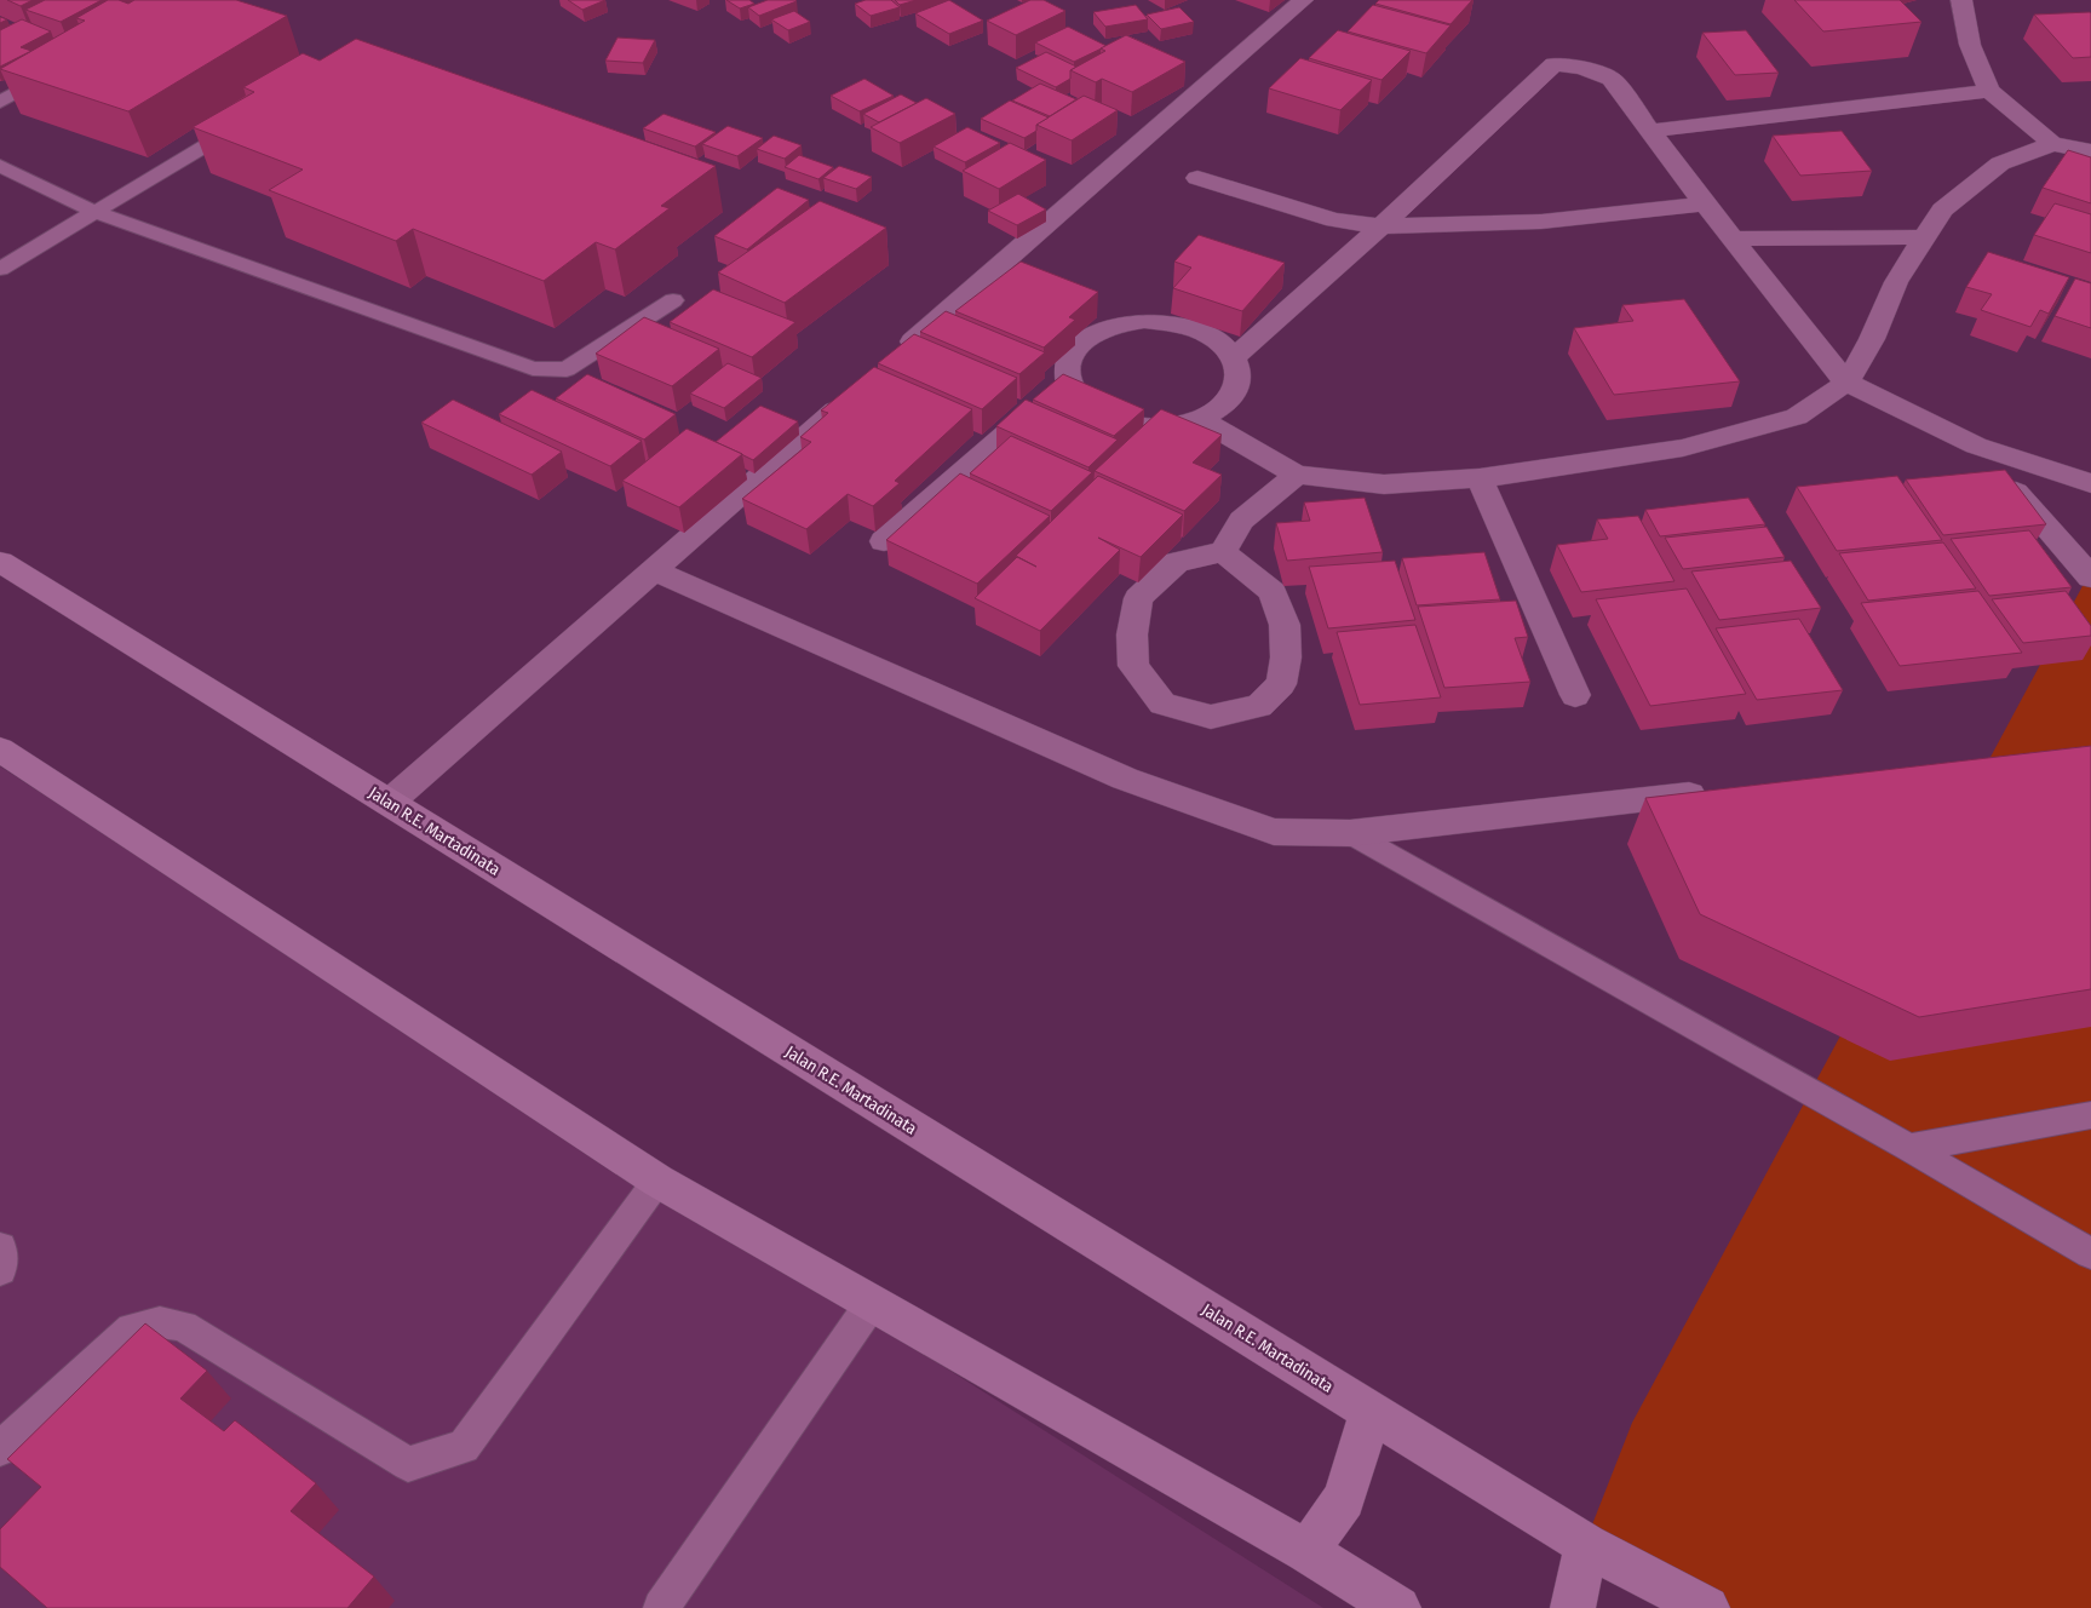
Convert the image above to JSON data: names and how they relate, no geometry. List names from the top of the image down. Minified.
{"streets":{"highway":["Jalan R.E. Martadinata"]}}
